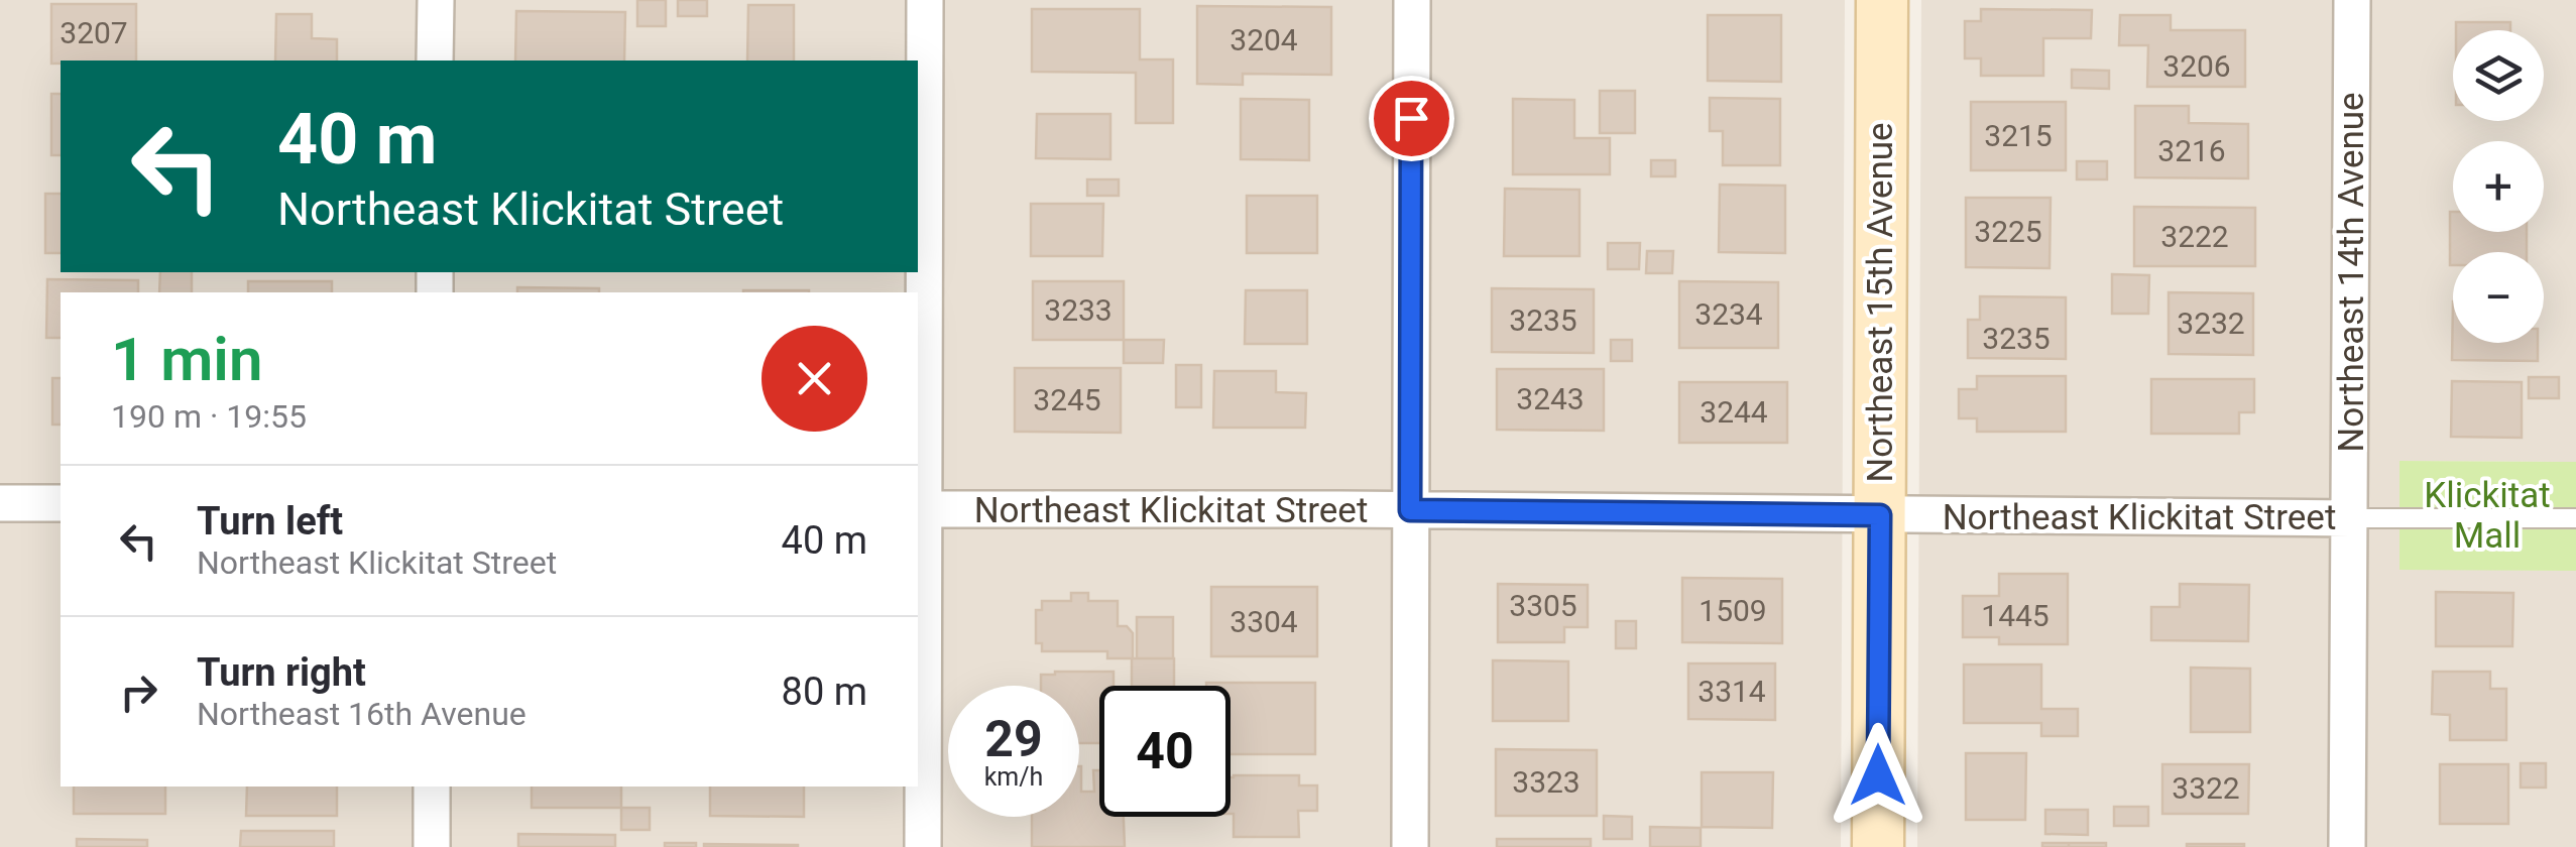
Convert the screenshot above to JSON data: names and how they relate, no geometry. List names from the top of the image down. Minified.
{"streets":{"street":["Northeast 14th Avenue","Northeast 15th Avenue","Northeast Klickitat Street"]},"crossings":[["Northeast 14th Avenue","Northeast Klickitat Street"],["Northeast 15th Avenue","Northeast Klickitat Street"]],"parks":["Klickitat Mall"],"house_numbers":["3207","3204","3206","3215","3216","3225","3222","3233","3234","3235","3232","3235","3243","3245","3244","3305","1509","1445","3304","3314","3323","3322"],"page":{"map_buttons":["+","−"],"turn":["40 m","Northeast Klickitat Street"],"heading":["1 min","190 m · 19:55"],"list":[{"name":"Turn left","note":"Northeast Klickitat Street","value":"40 m"},{"name":"Turn right","note":"Northeast 16th Avenue","value":"80 m"}],"speed":"29 km/h","limit":"40"}}
